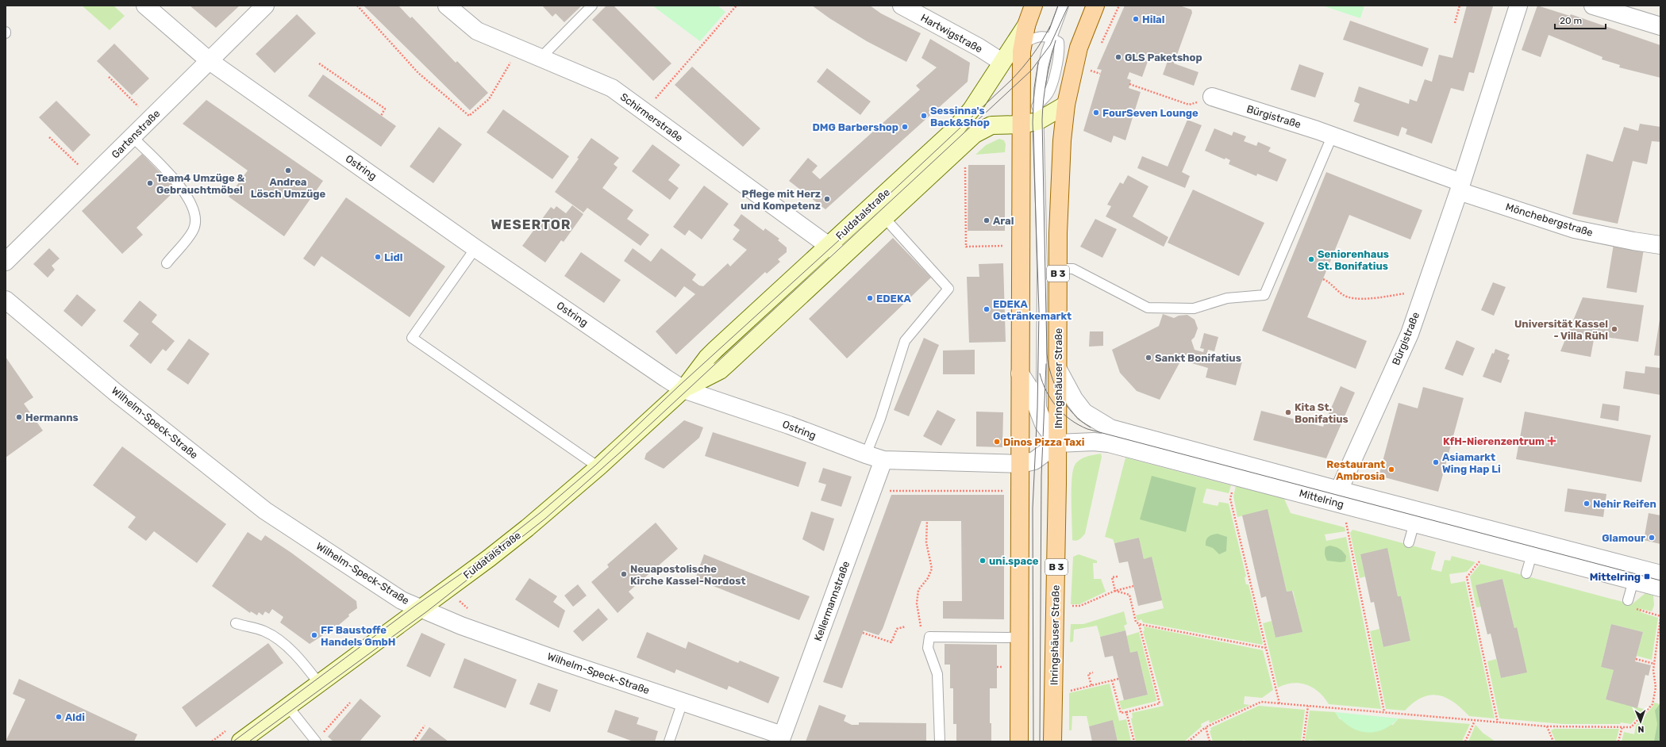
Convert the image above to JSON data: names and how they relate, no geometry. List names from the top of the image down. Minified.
{"streets":{"main road":["Fuldatalstraße","B 3","Ihringshäuser Straße"],"street":["Hartwigstraße","Bürgistraße","Schirmerstraße","Gartenstraße","Ostring","Mönchebergstraße","Wilhelm-Speck-Straße","Mittelring","Kellermannstraße"]},"crossings":[["Hartwigstraße","Fuldatalstraße"],["Bürgistraße","Mönchebergstraße"],["Bürgistraße","Mittelring"],["Schirmerstraße","Fuldatalstraße"],["Gartenstraße","Ostring"],["Ostring","Fuldatalstraße"],["Ostring","Ihringshäuser Straße"],["Ostring","Mittelring"],["Ostring","Kellermannstraße"],["Fuldatalstraße","Ihringshäuser Straße"],["Fuldatalstraße","Wilhelm-Speck-Straße"],["Ihringshäuser Straße","Mittelring"],["Wilhelm-Speck-Straße","Kellermannstraße"]],"districts":["WESERTOR"],"places":{"other":["Hilal","GLS Paketshop","FourSeven Lounge","Sessinna's Back&Shop","DMG Barbershop","Andrea Lösch Umzüge","Team4 Umzüge & Gebrauchtmöbel","Pflege mit Herz und Kompetenz","Aral","Lidl","Seniorenhaus St. Bonifatius","EDEKA","EDEKA Getränkemarkt","Universität Kassel - Villa Rühl","Sankt Bonifatius","Kita St. Bonifatius","Hermanns","Dinos Pizza Taxi","Asiamarkt Wing Hap Li","Restaurant Ambrosia","Nehir Reifen","Glamour","uni.space","Neuapostolische Kirche Kassel-Nordost","FF Baustoffe Handels GmbH","Aldi"],"health":["KfH-Nierenzentrum"],"transit":["Mittelring"]},"scale_bar":"20 m","north":"bottom"}
